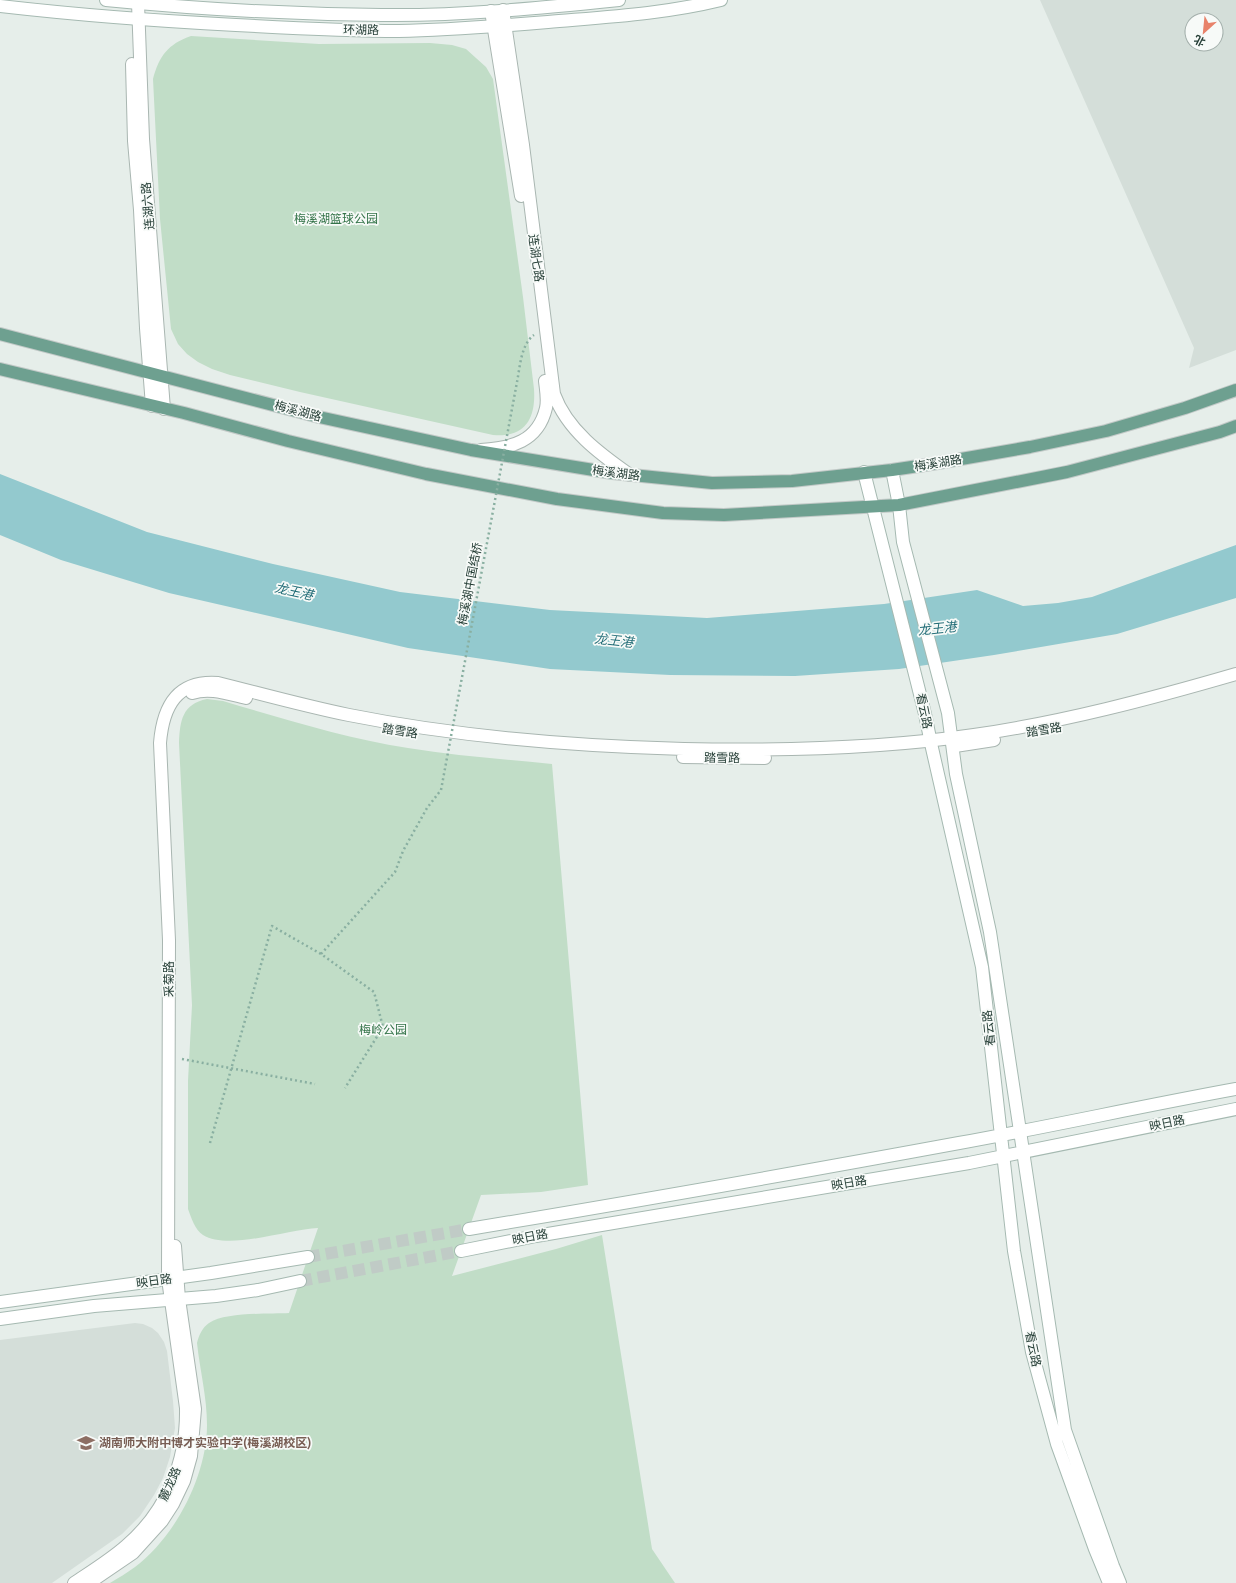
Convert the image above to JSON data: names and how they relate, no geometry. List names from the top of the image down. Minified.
{"streets":{"main road":["环湖路","连湖六路","连湖七路","梅溪湖路","看云路","踏雪路","采菊路","映日路","麓龙路"],"path":["梅溪湖中国结桥"]},"crossings":[["环湖路","连湖六路"],["环湖路","连湖七路"],["连湖六路","梅溪湖路"],["连湖七路","梅溪湖路"],["连湖七路","梅溪湖中国结桥"],["梅溪湖路","看云路"],["看云路","踏雪路"],["看云路","映日路"],["踏雪路","采菊路"],["采菊路","映日路"],["采菊路","麓龙路"],["映日路","麓龙路"]],"water":["龙王港"],"parks":["梅溪湖篮球公园","梅岭公园"],"places":{"school or university":["湖南师大附中博才实验中学(梅溪湖校区)"]},"north":"bottom left"}
